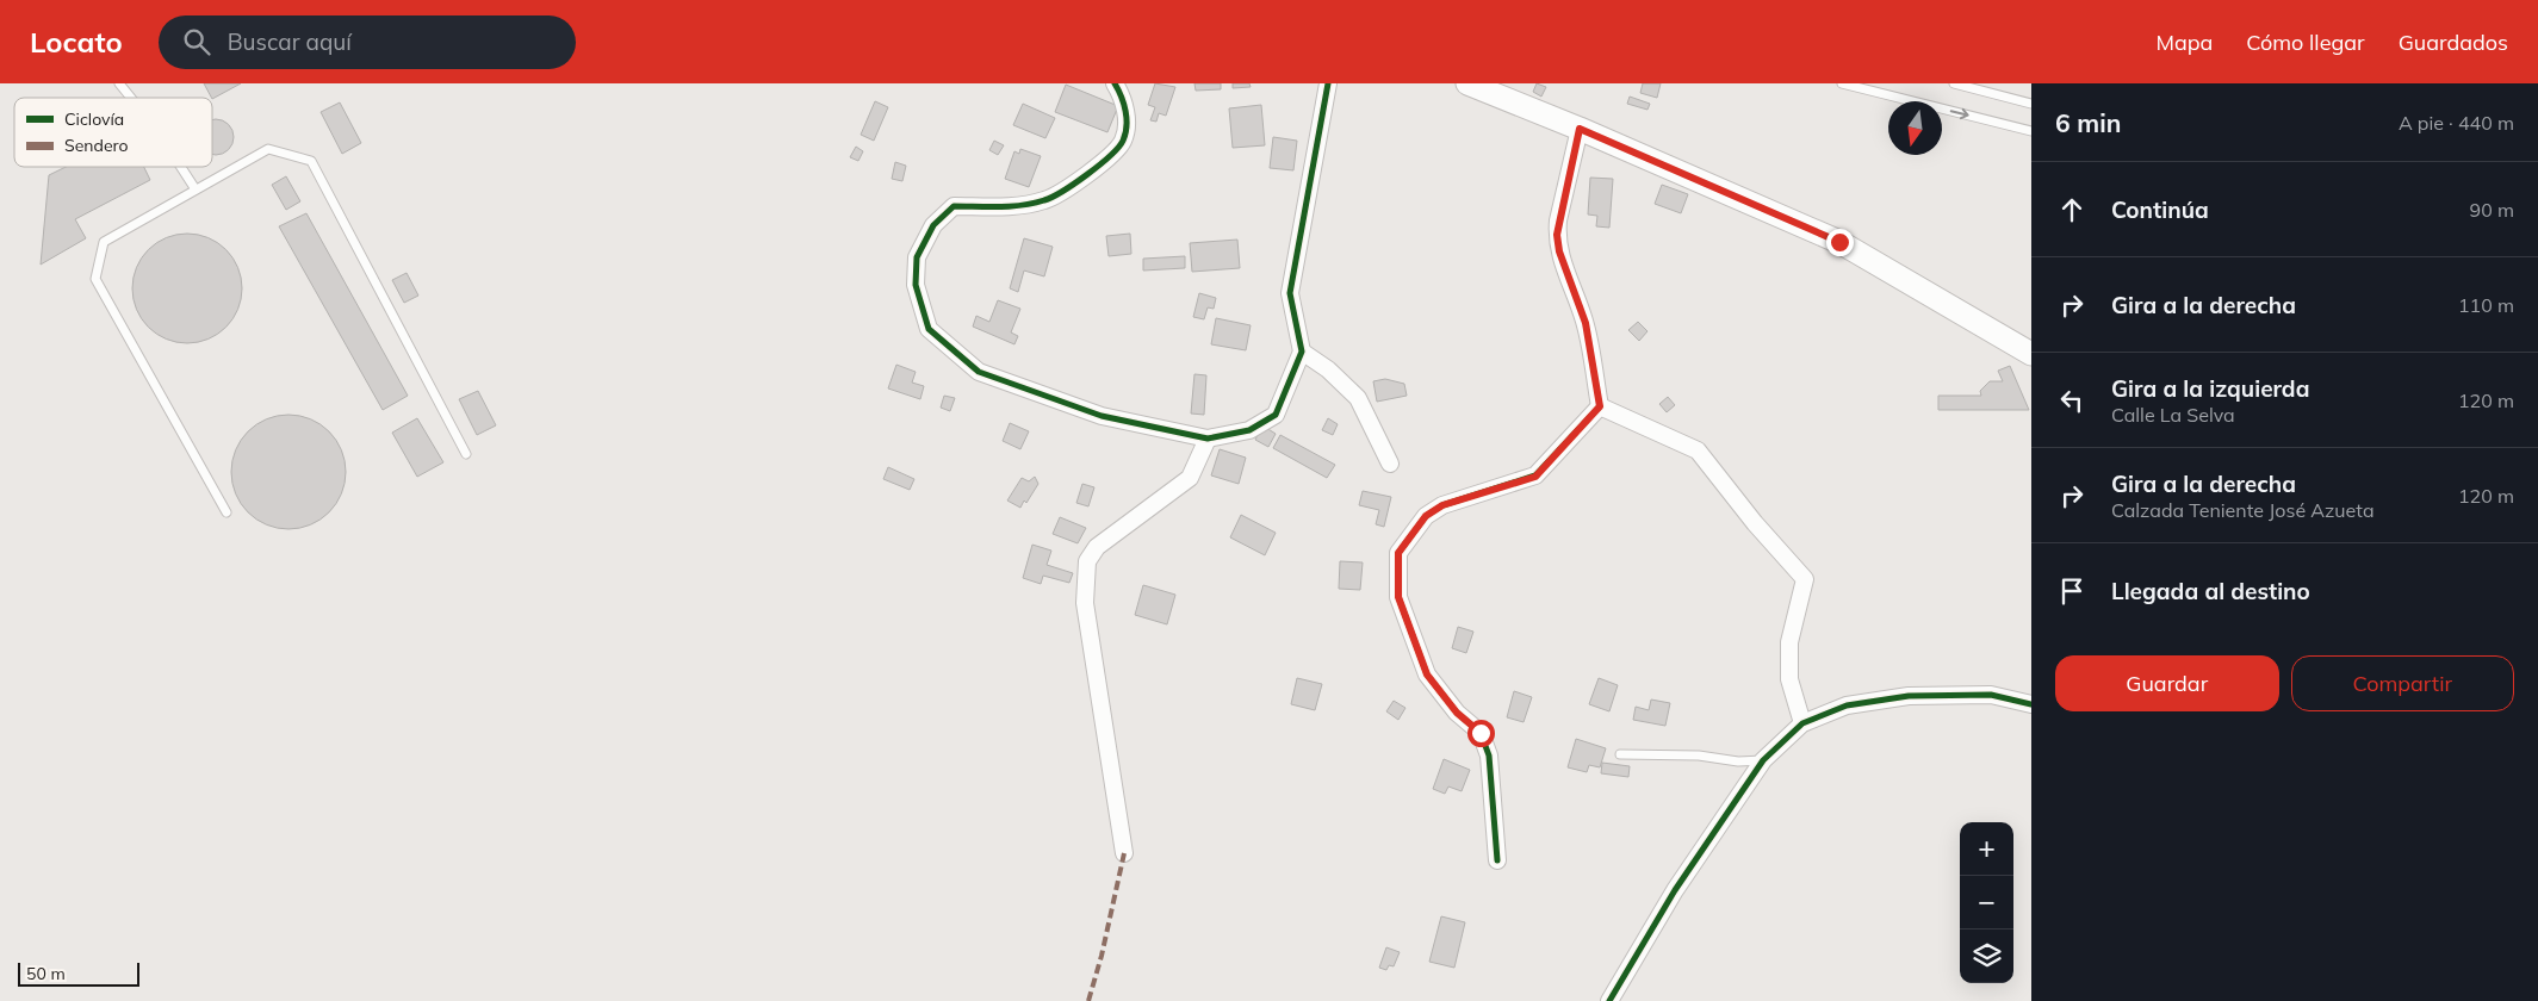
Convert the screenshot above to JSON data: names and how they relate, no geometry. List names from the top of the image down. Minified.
{"legend":["Ciclovía","Sendero"],"scale_bar":"50 m","north":"bottom","page":{"header":"Locato","search":"Buscar aquí","nav":["Mapa","Cómo llegar","Guardados"],"heading":["6 min","A pie · 440 m"],"list":[["Continúa","90 m"],["Gira a la derecha","110 m"],["Gira a la izquierda","Calle La Selva","120 m"],["Gira a la derecha","Calzada Teniente José Azueta","120 m"],"Llegada al destino"],"buttons":["Guardar","Compartir"],"map_buttons":["+","−"],"scale":"50 m"}}
